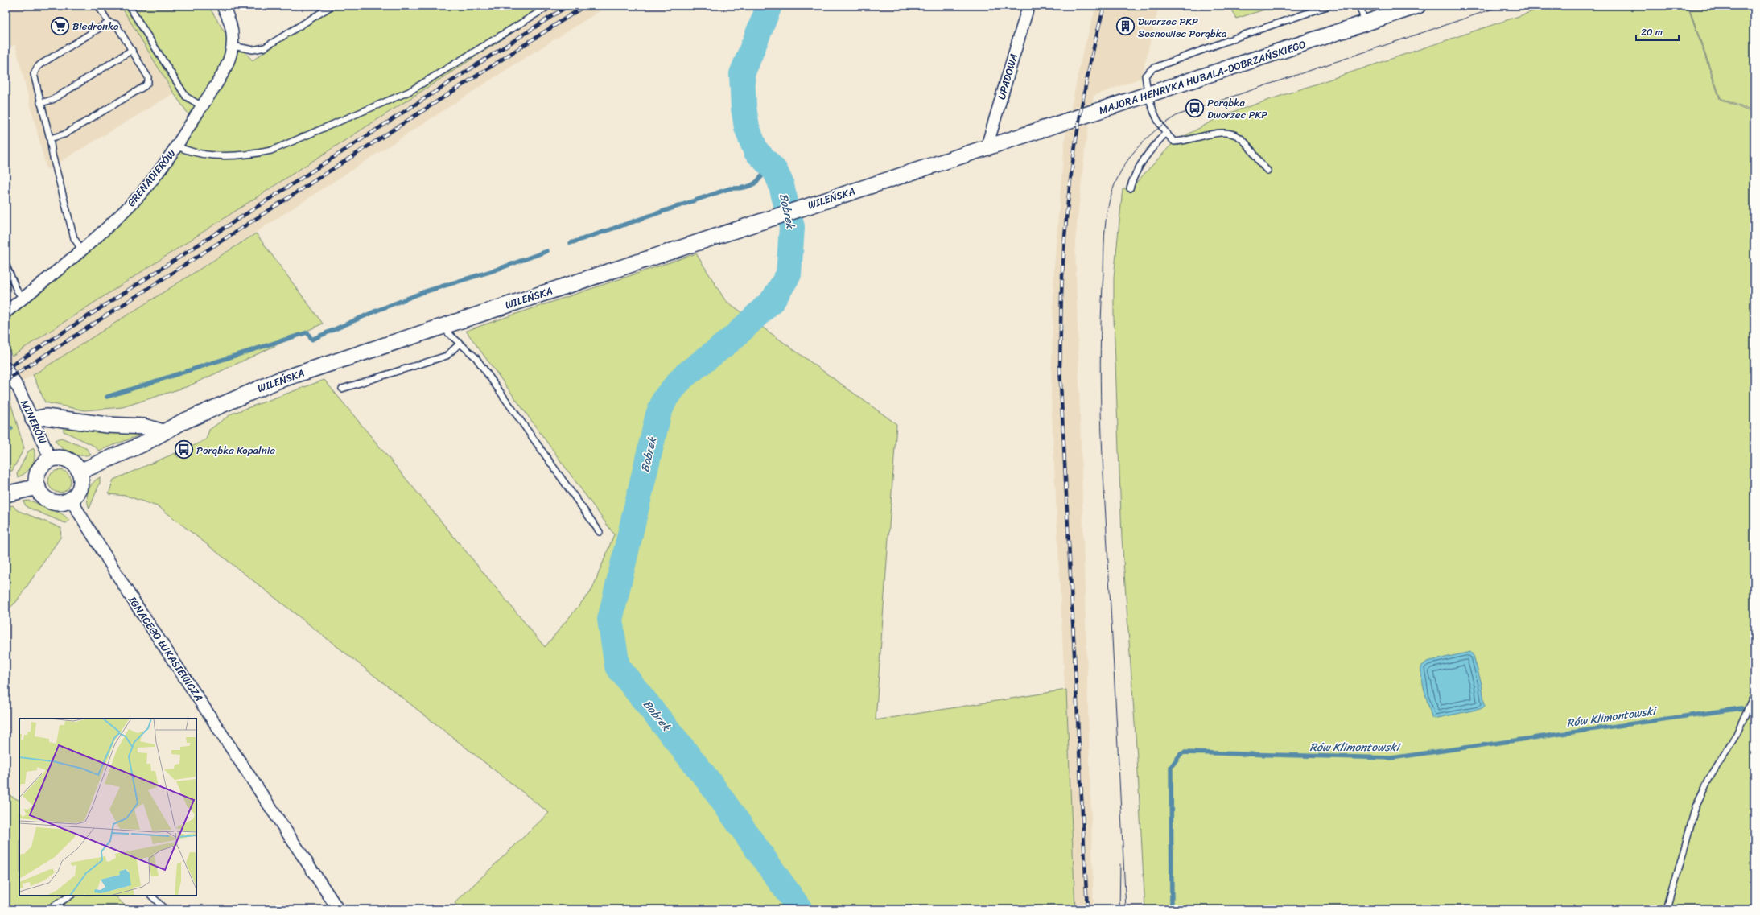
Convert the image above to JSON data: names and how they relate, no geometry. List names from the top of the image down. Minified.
{"streets":{"street":["UPADOWA","MAJORA HENRYKA HUBALA-DOBRZAŃSKIEGO","GRENADIERÓW","WILEŃSKA","MINERÓW","IGNACEGO ŁUKASIEWICZA"]},"crossings":[["UPADOWA","MAJORA HENRYKA HUBALA-DOBRZAŃSKIEGO"],["UPADOWA","WILEŃSKA"],["MAJORA HENRYKA HUBALA-DOBRZAŃSKIEGO","WILEŃSKA"],["WILEŃSKA","MINERÓW"],["WILEŃSKA","IGNACEGO ŁUKASIEWICZA"],["MINERÓW","IGNACEGO ŁUKASIEWICZA"]],"water":["Bobrek","Rów Klimontowski"],"places":{"supermarket":["Biedronka"],"building":["Dworzec PKP Sosnowiec Porąbka"],"bus stop":["Porąbka Dworzec PKP","Porąbka Kopalnia"]},"scale_bar":"20 m"}
